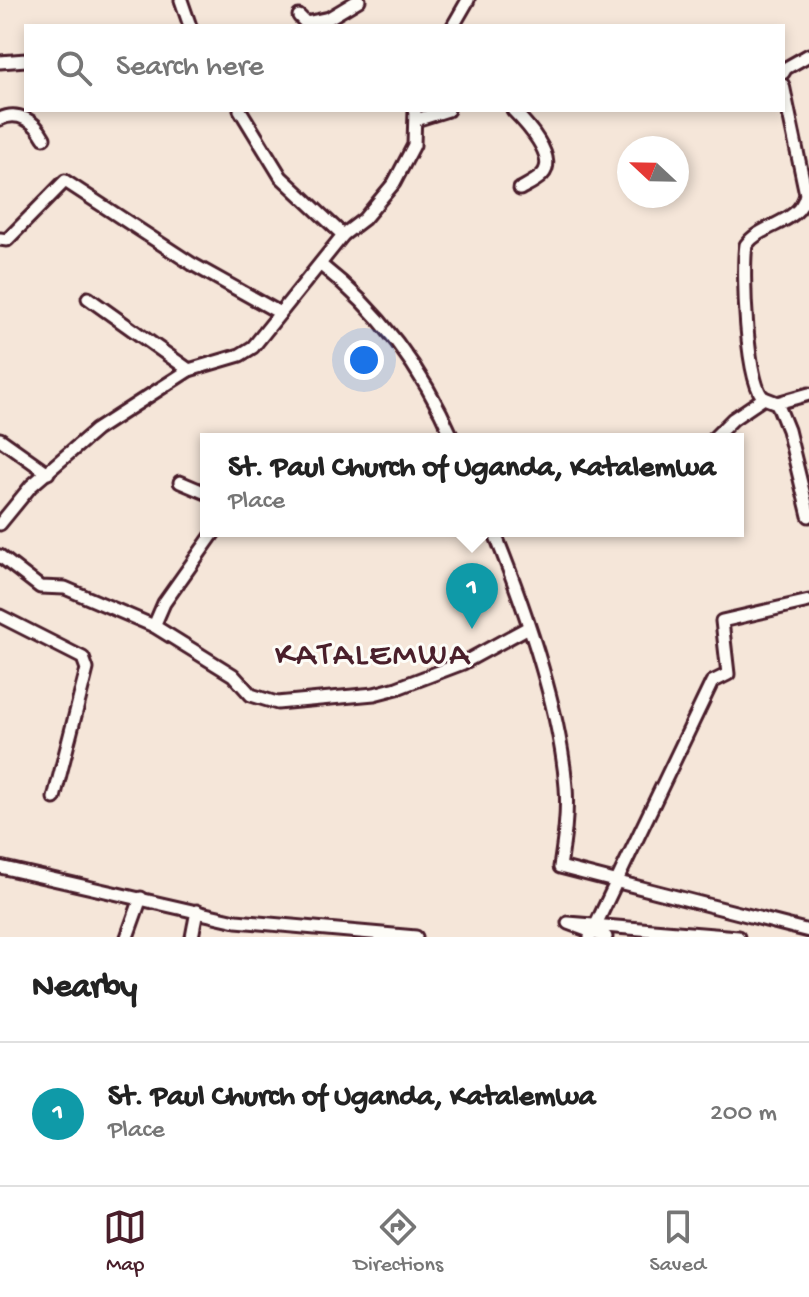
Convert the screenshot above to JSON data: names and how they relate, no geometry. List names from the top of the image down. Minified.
{"districts":["KATALEMWA"],"north":"left","page":{"search":"Search here","popup":["St. Paul Church of Uganda, Katalemwa","Place"],"pins":"1","heading":"Nearby","list":[{"mark":"1","name":"St. Paul Church of Uganda, Katalemwa","note":"Place","value":"200 m"}],"nav":["Map","Directions","Saved"]}}
